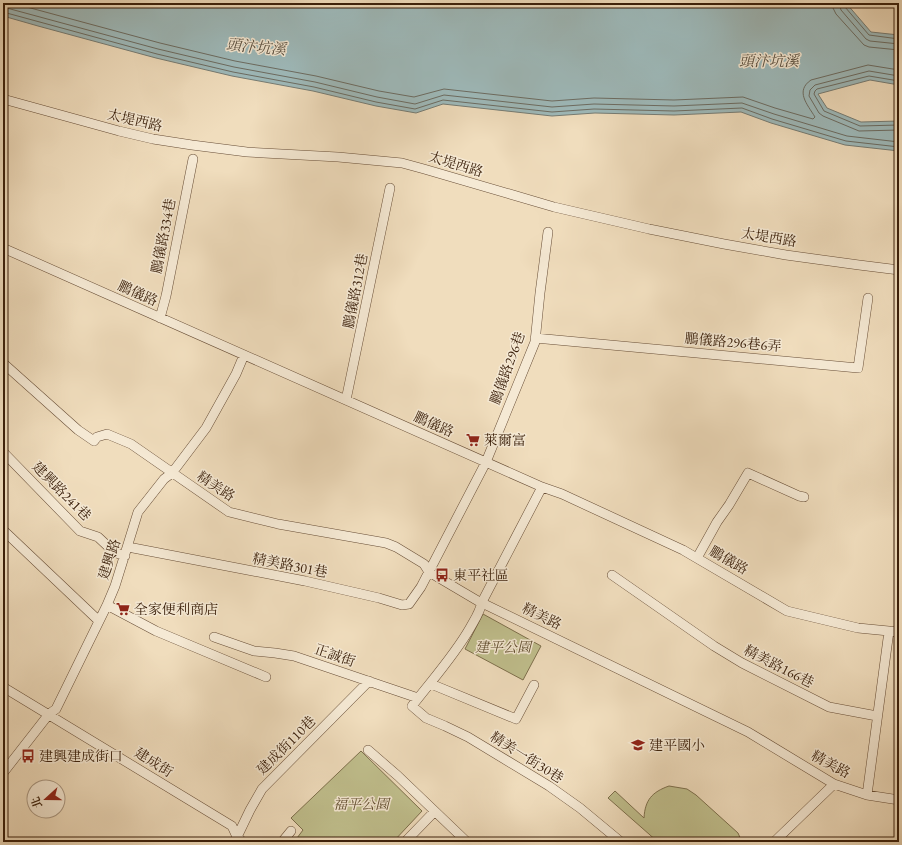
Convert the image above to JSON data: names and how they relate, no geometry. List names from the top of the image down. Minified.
{"streets":{"street":["太堤西路","鵬儀路334巷","鵬儀路312巷","鵬儀路","鵬儀路296巷6弄","鵬儀路296巷","精美路","建興路241巷","建興路","精美路301巷","正誠街","精美路166巷","建成街110巷","精美一街30巷","建成街"]},"crossings":[["鵬儀路334巷","鵬儀路"],["鵬儀路312巷","鵬儀路"],["鵬儀路","鵬儀路296巷"],["鵬儀路","建興路"],["鵬儀路296巷6弄","鵬儀路296巷"],["鵬儀路296巷","精美路"],["鵬儀路296巷","精美路301巷"],["精美路","建興路"],["精美路","精美路301巷"],["建興路241巷","建興路"],["建興路241巷","精美路301巷"],["建興路","精美路301巷"],["建興路","正誠街"],["建興路","建成街"],["正誠街","建成街110巷"],["正誠街","精美一街30巷"],["建成街110巷","建成街"]],"water":["頭汴坑溪"],"parks":["建平公園","福平公園"],"places":{"supermarket":["萊爾富","全家便利商店"],"bus stop":["東平社區","建興建成街口"],"school or university":["建平國小"]},"north":"left"}
